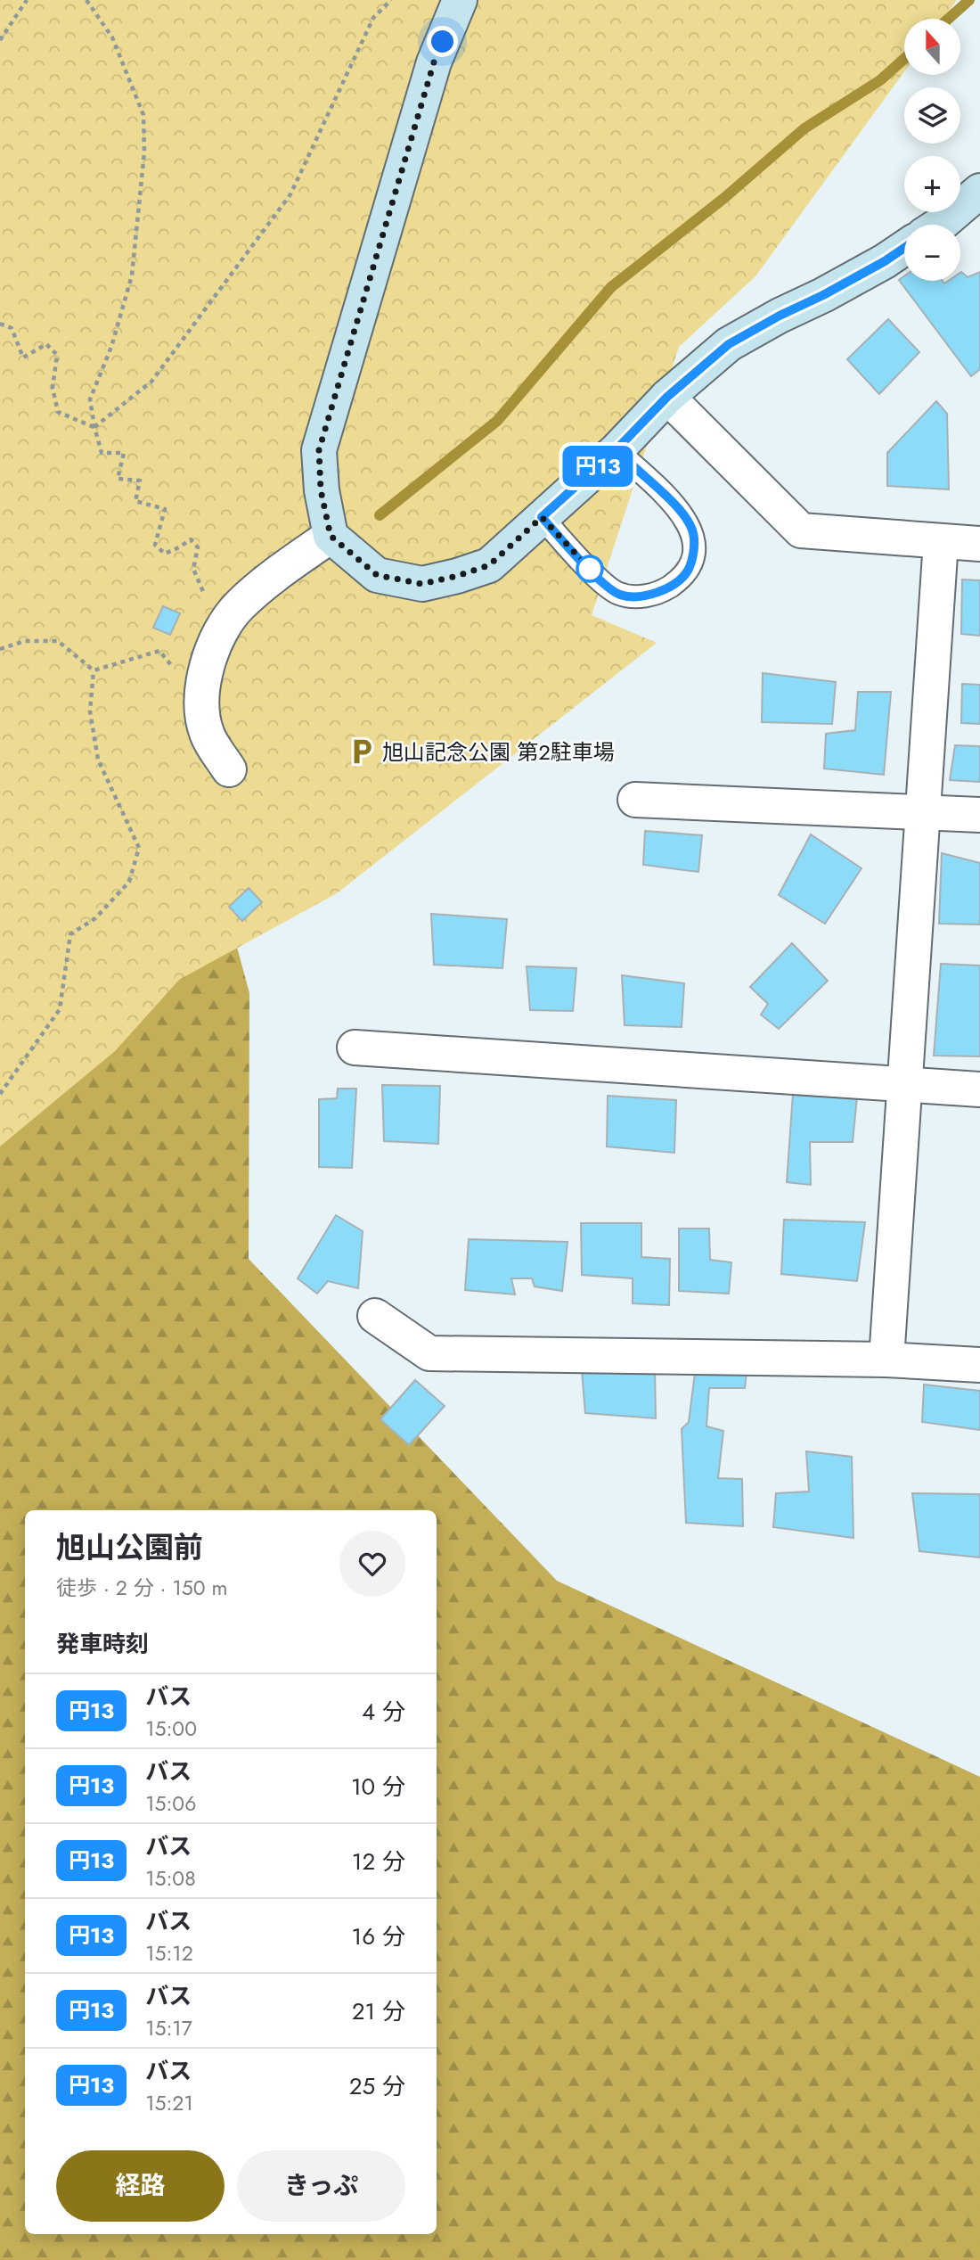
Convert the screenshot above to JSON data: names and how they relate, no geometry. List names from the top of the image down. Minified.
{"places":{"parking":["旭山記念公園 第2駐車場"]},"lines":["bus line 円13"],"north":"top","page":{"on_map":"円13","map_buttons":["+","−"],"heading":[["旭山公園前","徒歩 · 2 分 · 150 m"],"発車時刻"],"list":[{"mark":"円13","name":"バス","note":"15:00","value":"4 分"},{"mark":"円13","name":"バス","note":"15:06","value":"10 分"},{"mark":"円13","name":"バス","note":"15:08","value":"12 分"},{"mark":"円13","name":"バス","note":"15:12","value":"16 分"},{"mark":"円13","name":"バス","note":"15:17","value":"21 分"},{"mark":"円13","name":"バス","note":"15:21","value":"25 分"}],"buttons":["経路","きっぷ"]}}
